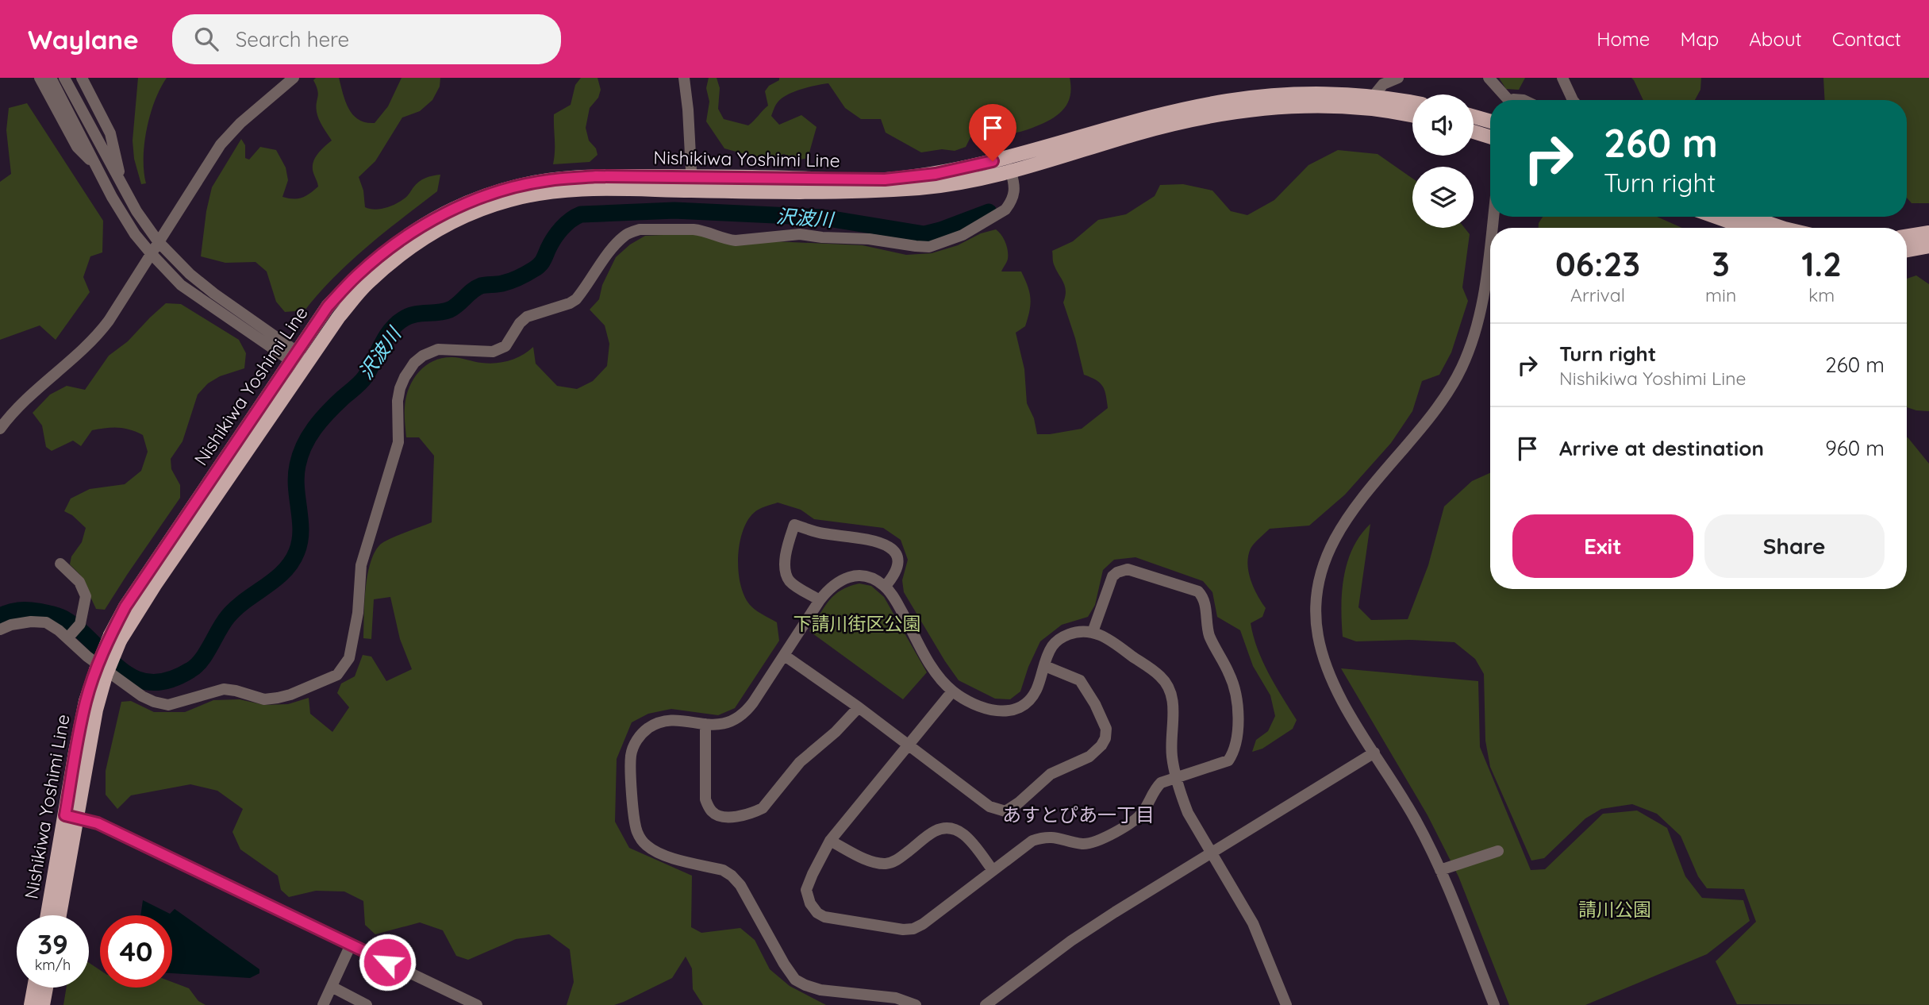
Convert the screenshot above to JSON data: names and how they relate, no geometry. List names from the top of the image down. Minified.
{"streets":{"main road":["Nishikiwa Yoshimi Line"]},"districts":["あすとぴあ一丁目"],"water":["沢波川"],"parks":["下請川街区公園","請川公園"],"page":{"header":"Waylane","search":"Search here","nav":["Home","Map","About","Contact"],"turn":["260 m","Turn right"],"eta":["06:23","Arrival","3","min","1.2","km"],"list":[{"name":"Turn right","note":"Nishikiwa Yoshimi Line","value":"260 m"},{"name":"Arrive at destination","value":"960 m"}],"buttons":["Exit","Share"],"speed":"39 km/h","limit":"40"}}
